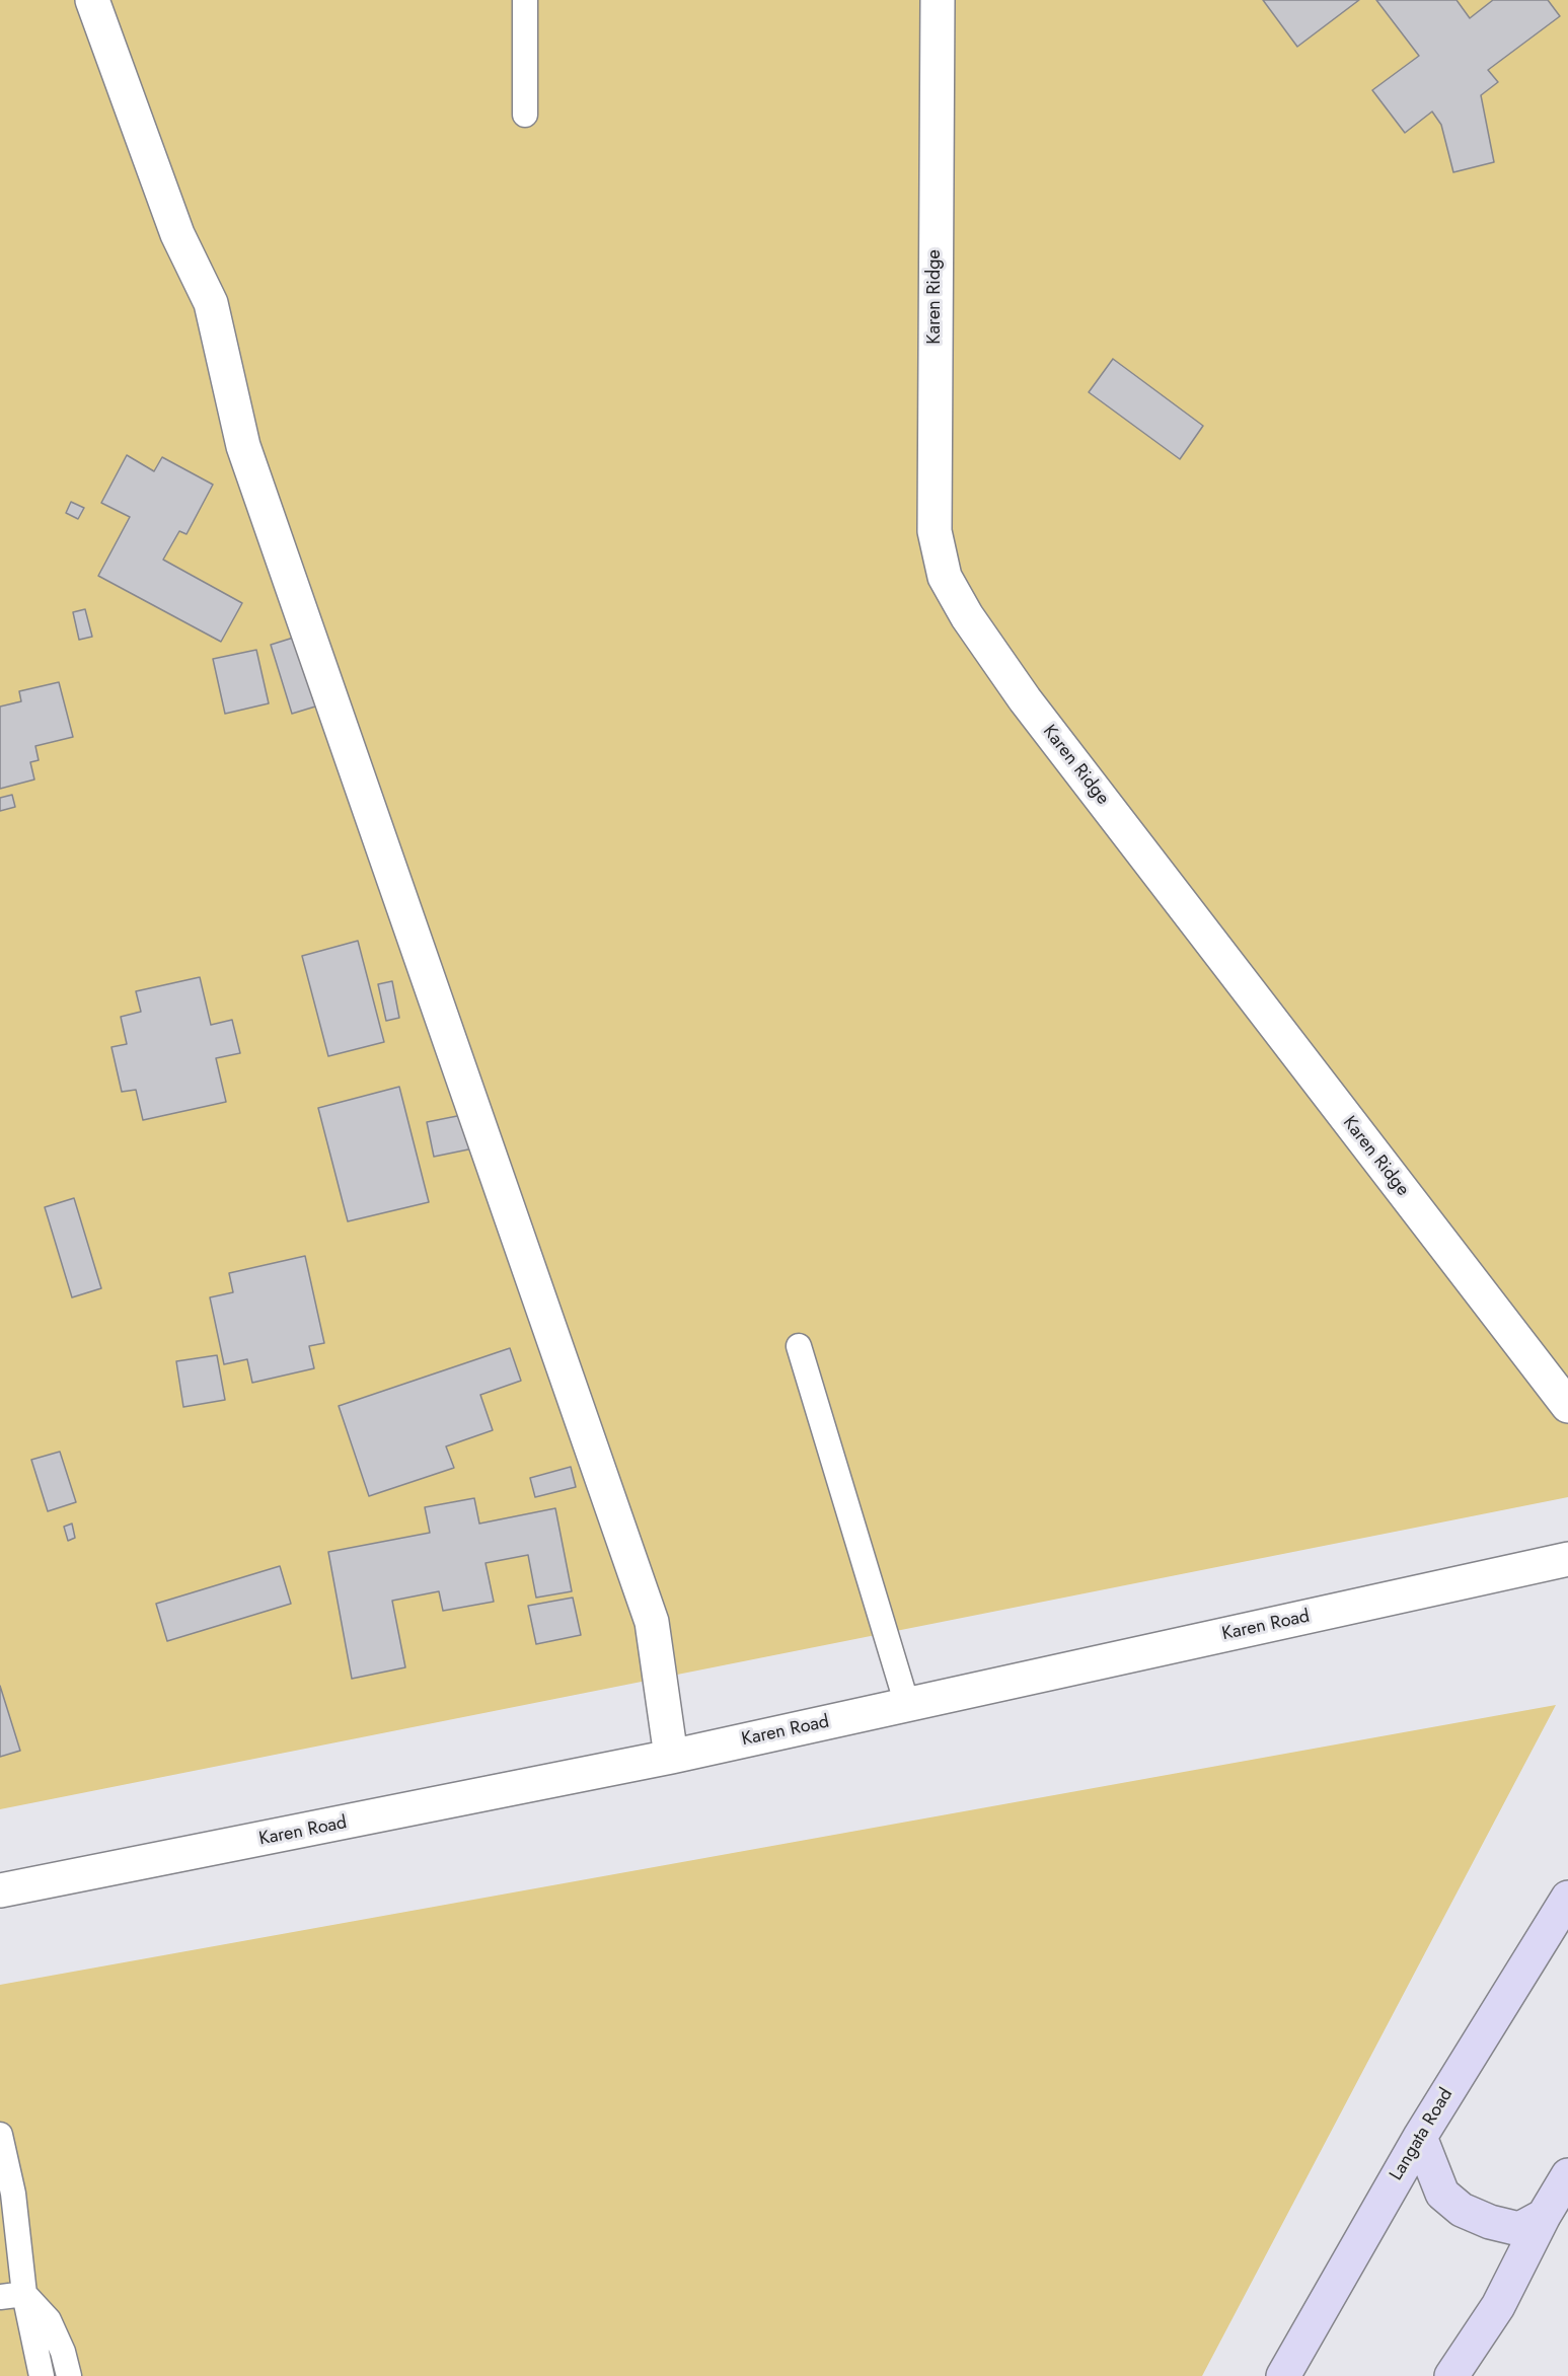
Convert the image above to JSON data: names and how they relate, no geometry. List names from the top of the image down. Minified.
{"streets":{"main road":["Langata Road"],"street":["Karen Ridge","Karen Road"]}}
